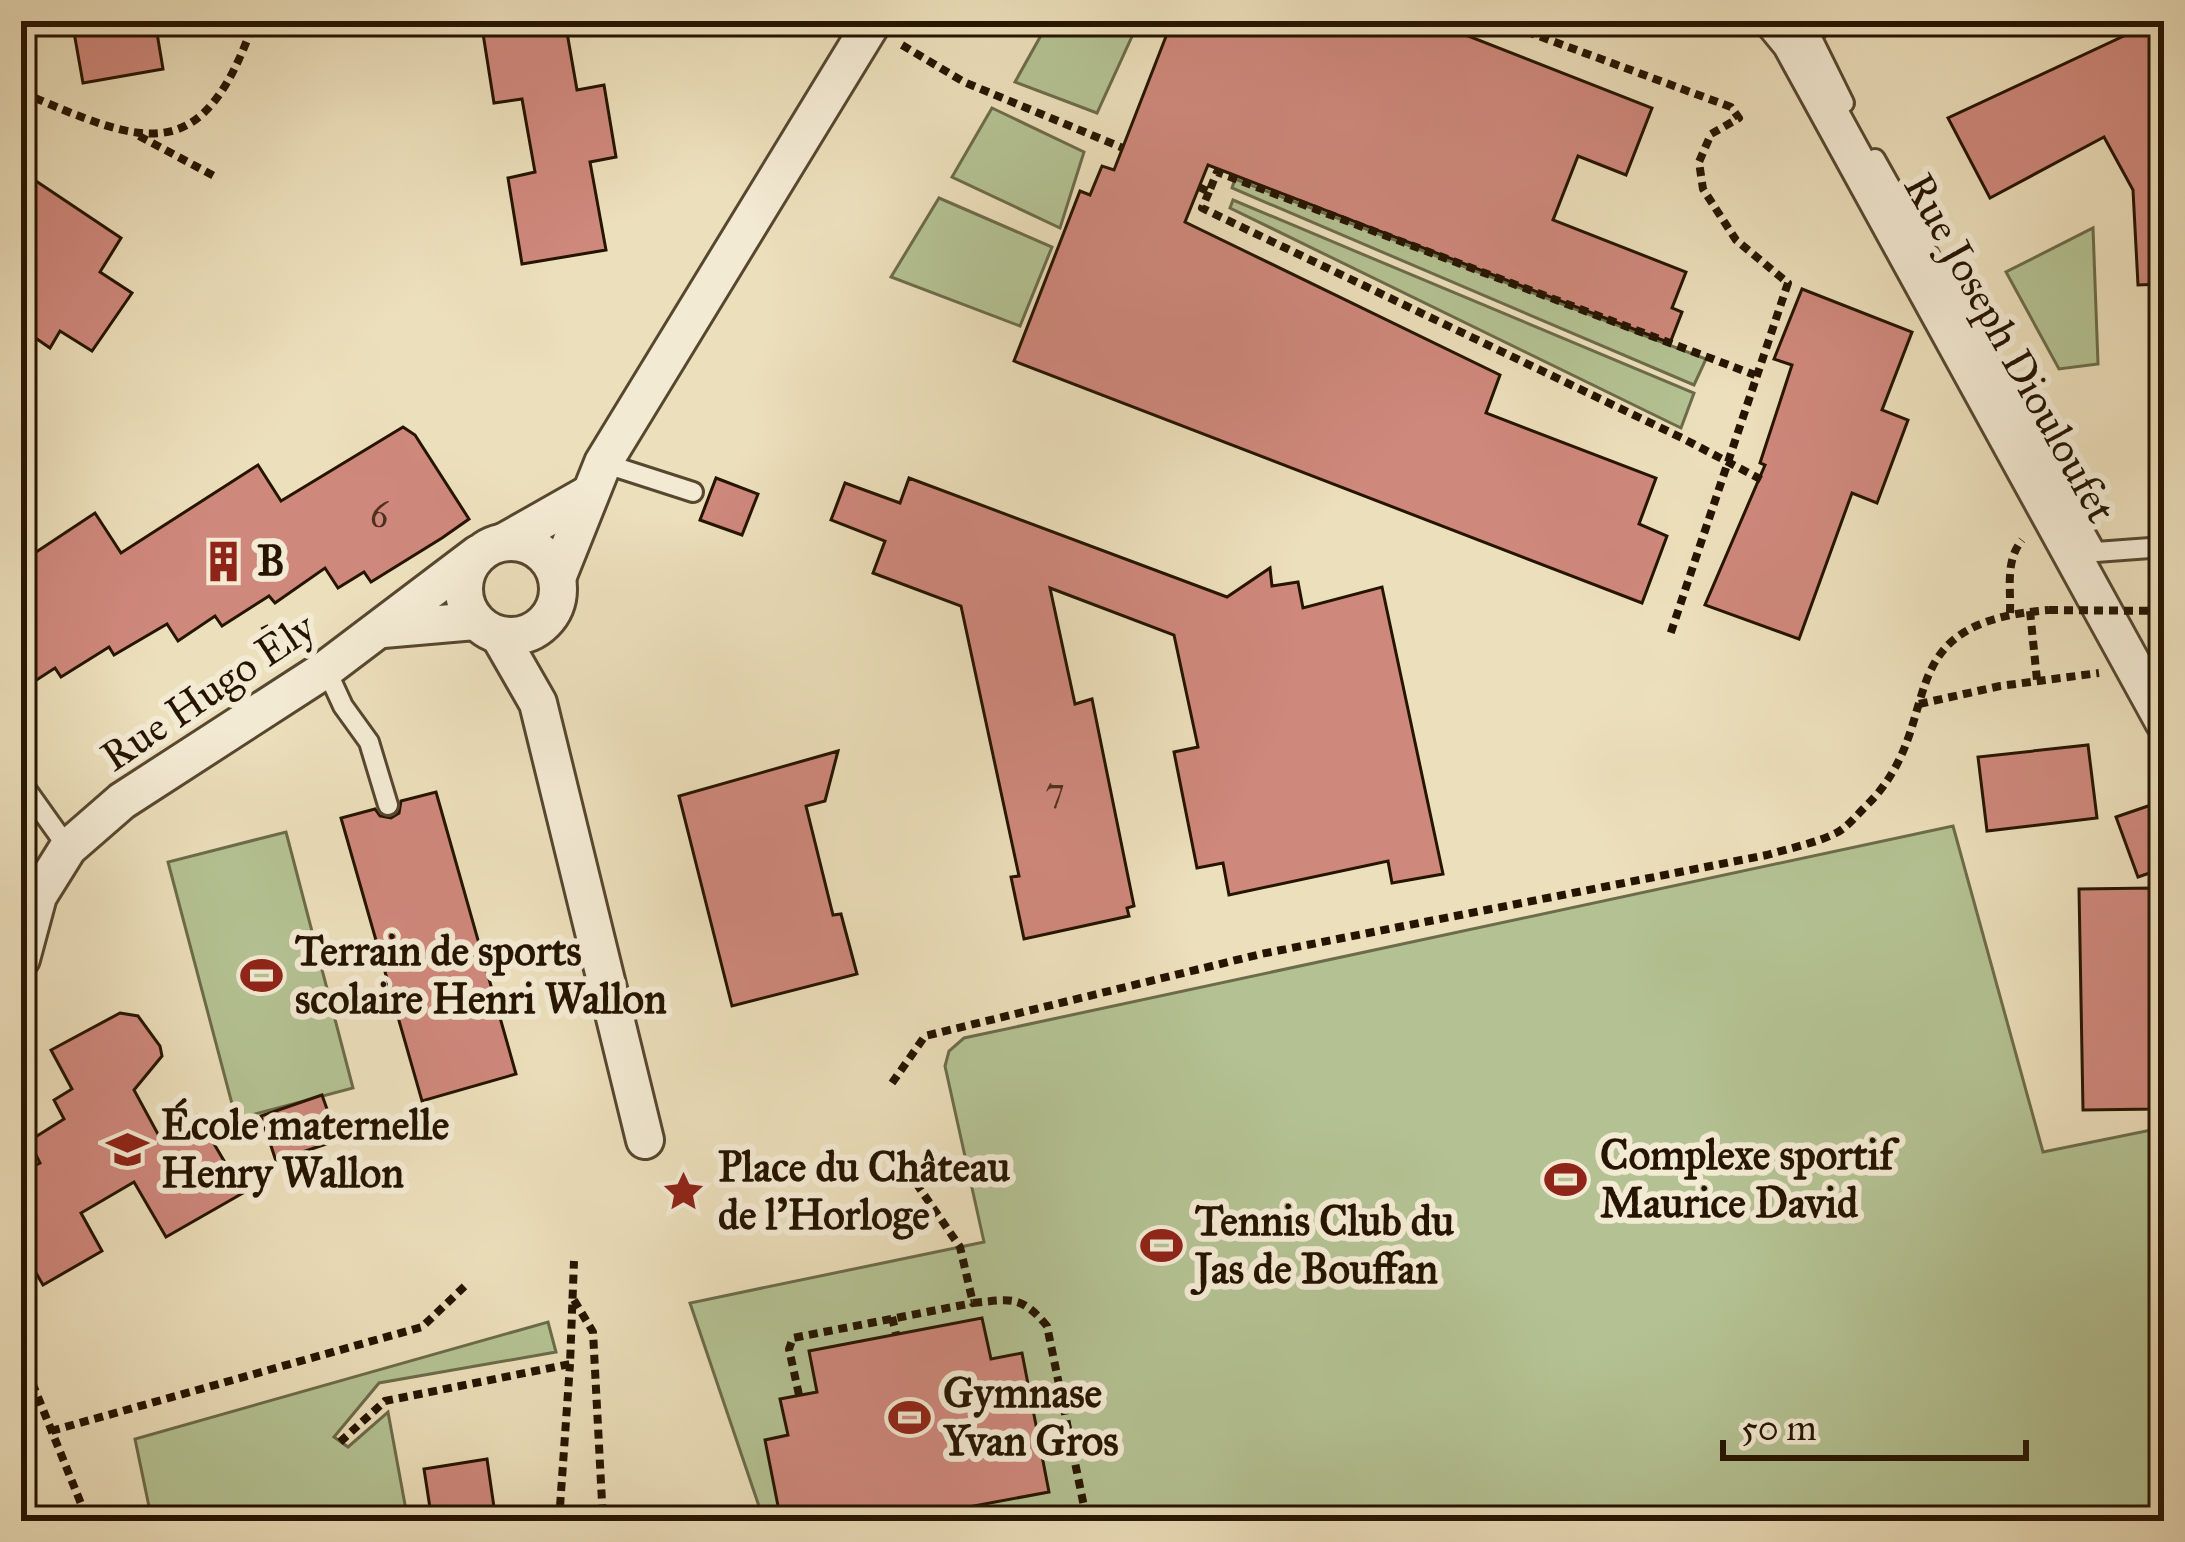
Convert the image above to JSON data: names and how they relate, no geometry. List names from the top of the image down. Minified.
{"streets":{"street":["Rue Joseph Diouloufet","Rue Hugo Ely"]},"places":{"building":["B"],"sports":["Terrain de sports scolaire Henri Wallon","Complexe sportif Maurice David","Tennis Club du Jas de Bouffan","Gymnase Yvan Gros"],"school or university":["École maternelle Henry Wallon"],"place":["Place du Château de l’Horloge"]},"house_numbers":["6","7"],"scale_bar":"50 m"}
